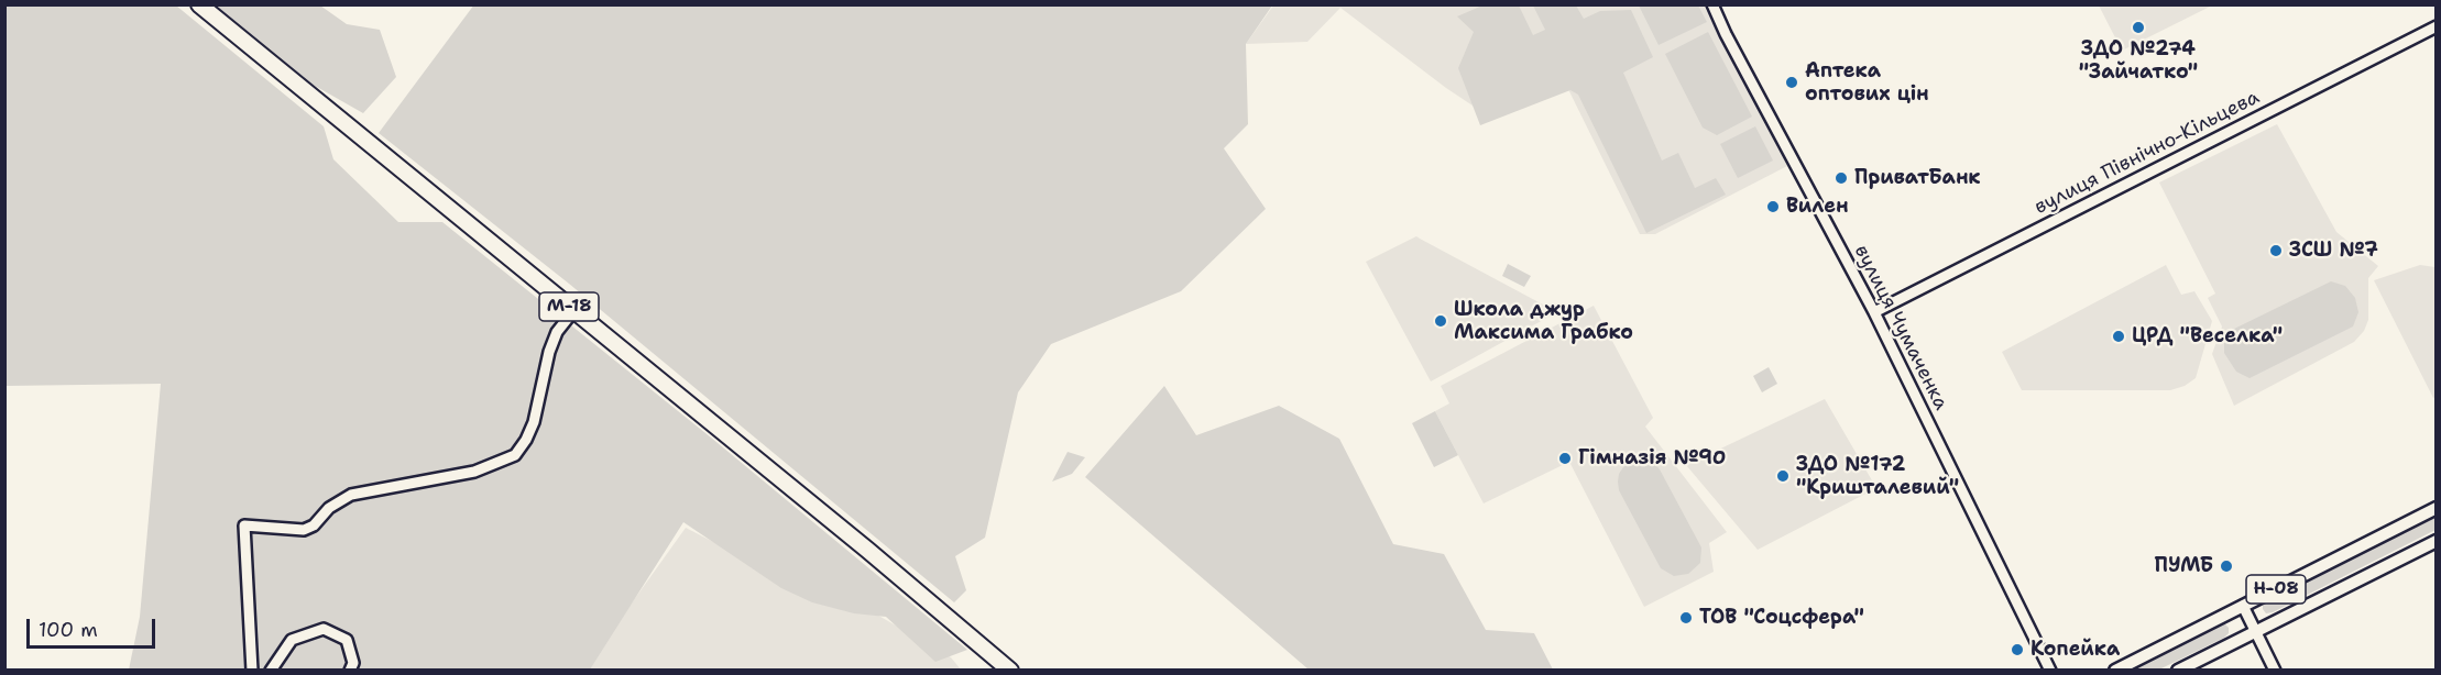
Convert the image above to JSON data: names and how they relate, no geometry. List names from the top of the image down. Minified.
{"streets":{"highway":["М-18"],"main road":["Н-08"],"street":["вулиця Північно-Кільцева","вулиця Чумаченка"]},"crossings":[["вулиця Північно-Кільцева","вулиця Чумаченка"]],"places":["ЗДО №274 \"Зайчатко\"","Аптека оптових цін","ПриватБанк","Вилен","ЗСШ №7","Школа джур Максима Грабко","ЦРД \"Веселка\"","Гімназія №90","ЗДО №172 \"Кришталевий\"","ПУМБ","ТОВ \"Соцсфера\"","Копейка"],"scale_bar":"100 m"}
